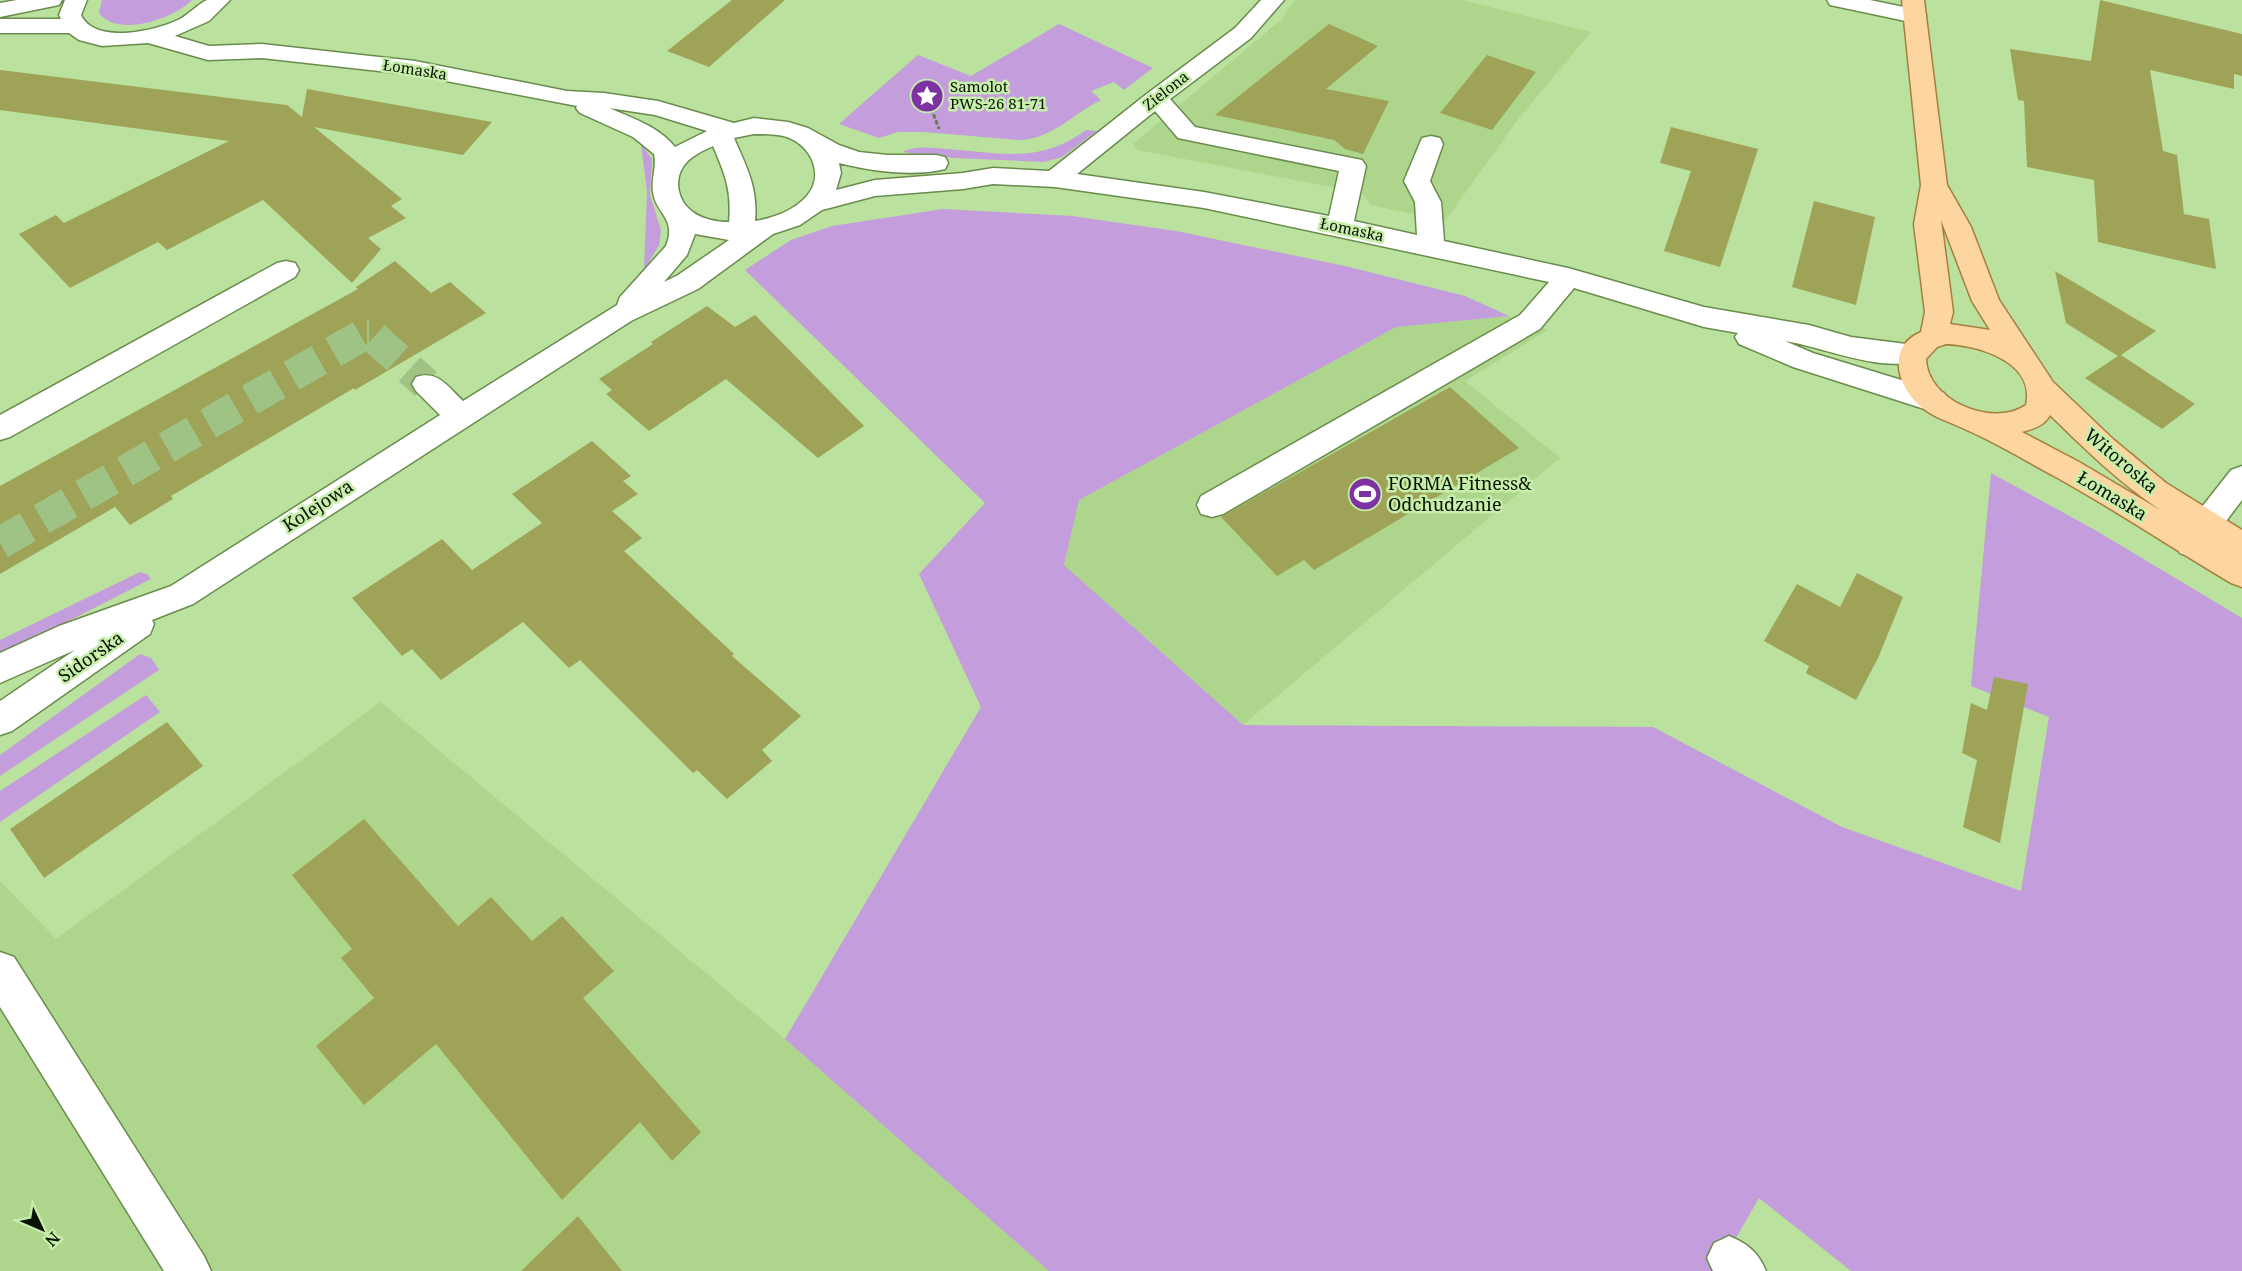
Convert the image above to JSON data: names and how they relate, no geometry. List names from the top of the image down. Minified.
{"streets":{"main road":["Łomaska","Witoroska"],"street":["Zielona","Kolejowa","Sidorska"]},"crossings":[["Łomaska","Zielona"],["Łomaska","Witoroska"],["Łomaska","Kolejowa"],["Kolejowa","Sidorska"]],"places":{"place":["Samolot PWS-26 81-71"],"sports":["FORMA Fitness& Odchudzanie"]},"north":"bottom right"}
